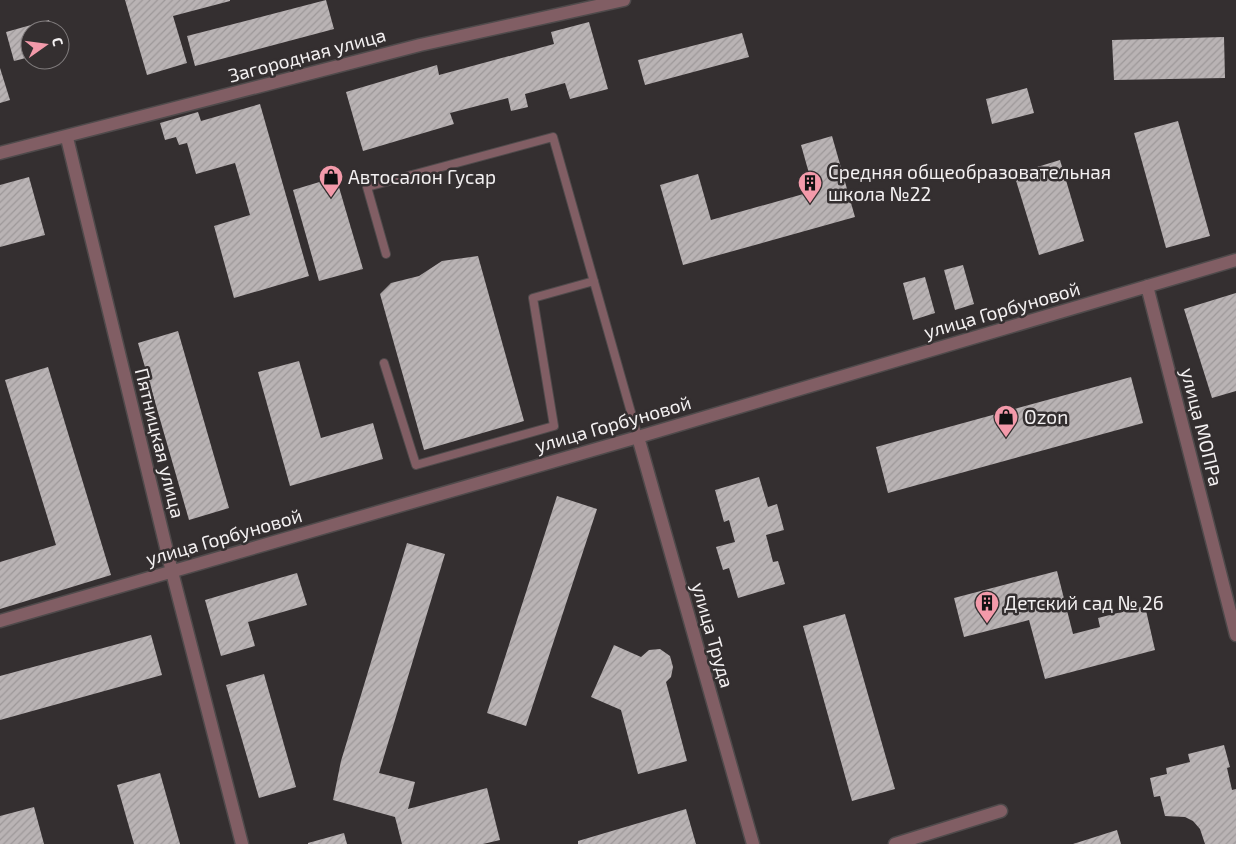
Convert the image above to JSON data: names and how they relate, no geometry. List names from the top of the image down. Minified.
{"streets":{"street":["Загородная улица","улица Горбуновой","улица МОПРа","Пятницкая улица","улица Труда"]},"crossings":[["Загородная улица","Пятницкая улица"],["улица Горбуновой","улица МОПРа"],["улица Горбуновой","Пятницкая улица"],["улица Горбуновой","улица Труда"]],"places":{"shop":["Автосалон Гусар","Ozon"],"building":["Средняя общеобразовательная школа №22","Детский сад № 26"]},"north":"right"}
